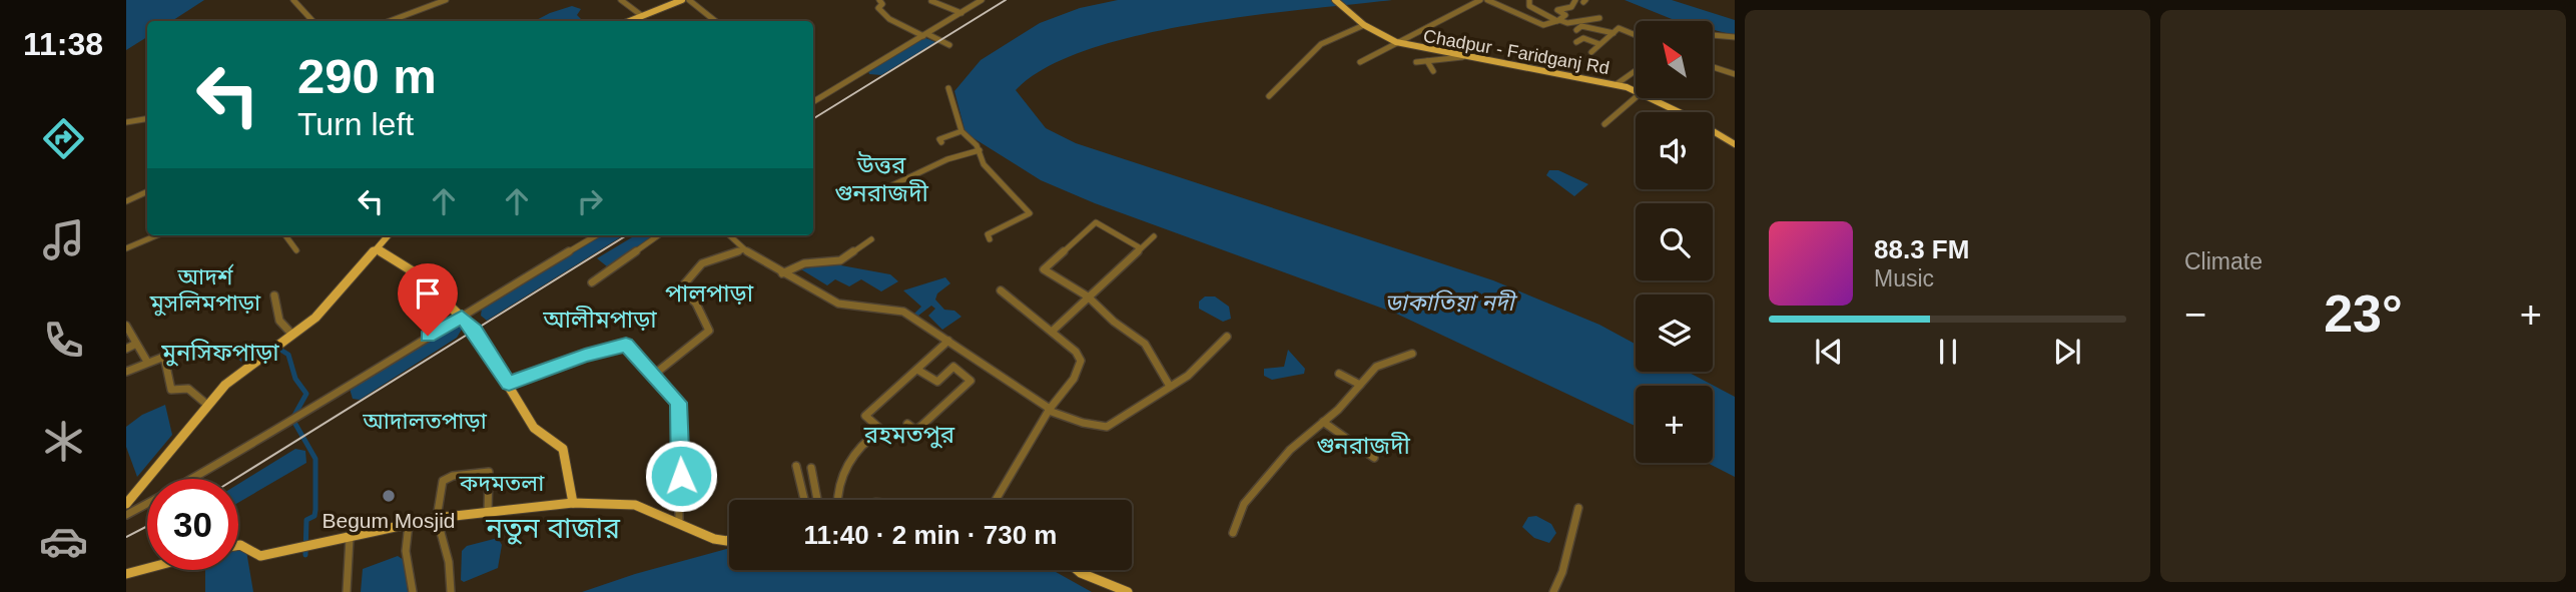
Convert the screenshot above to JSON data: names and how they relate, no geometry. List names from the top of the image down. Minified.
{"streets":{"main road":["Chadpur - Faridganj Rd"]},"districts":["উত্তর গুনরাজদী","আদর্শ মুসলিমপাড়া","পালপাড়া","আলীমপাড়া","মুনসিফপাড়া","আদালতপাড়া","রহমতপুর","গুনরাজদী","কদমতলা","নতুন বাজার"],"water":["ডাকাতিয়া নদী"],"places":["Begum Mosjid"],"north":"top left","page":{"tabs":"11:38","tile":"Climate","map_buttons":"+","turn":["290 m","Turn left"],"song":["88.3 FM","Music"],"heat":["−","23°","+"],"limit":"30","trip":"11:40 · 2 min · 730 m"}}
